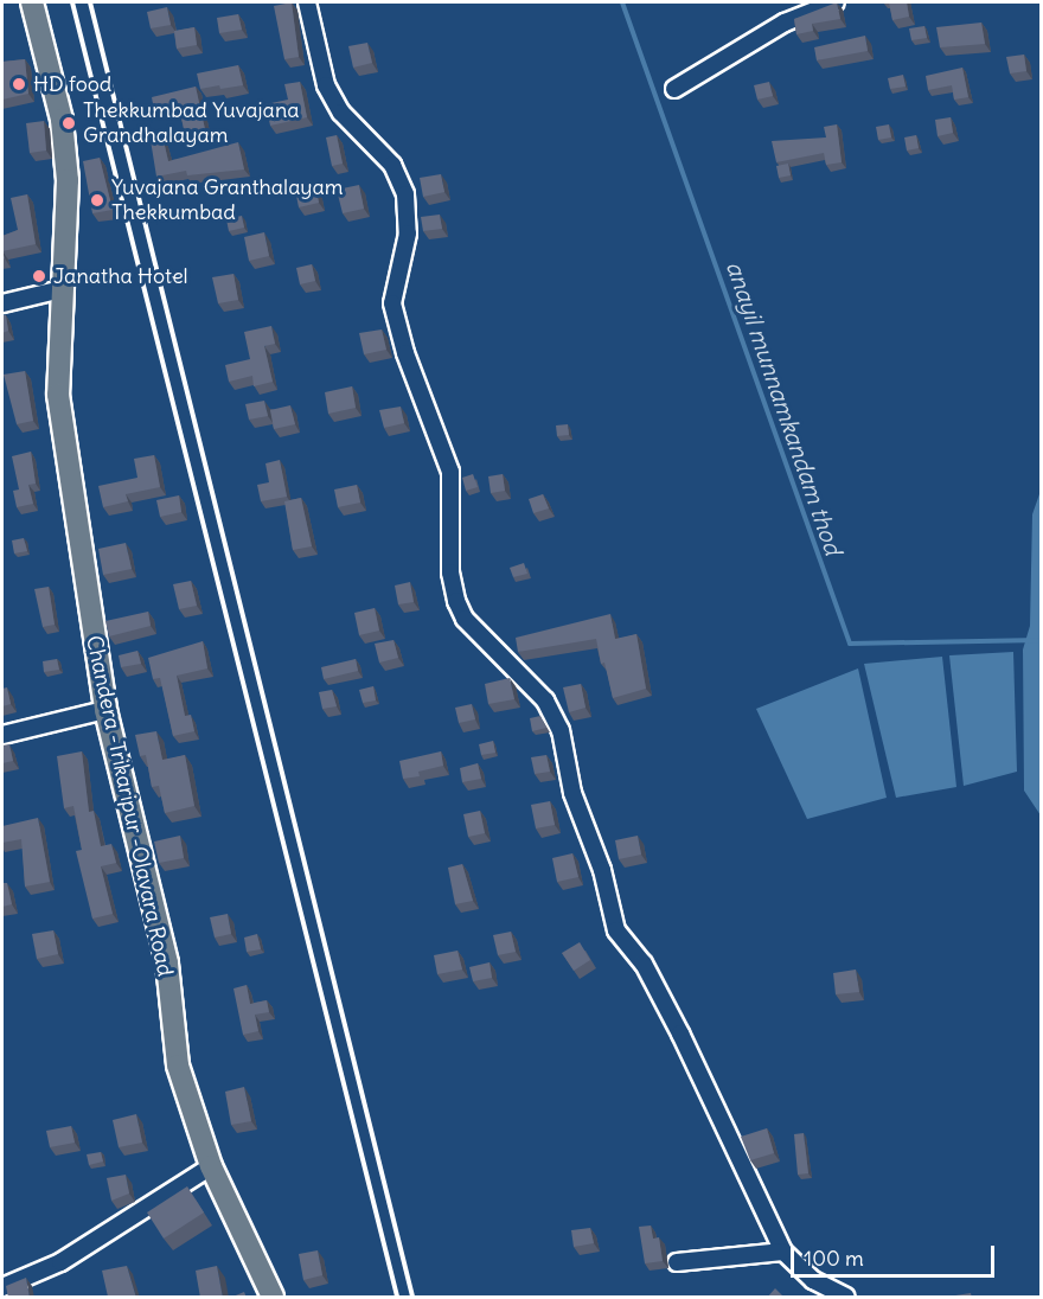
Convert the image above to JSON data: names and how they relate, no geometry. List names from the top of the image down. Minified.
{"streets":{"main road":["Chandera -Trikaripur -Olavara Road"]},"water":["anayil munnamkandam thod"],"places":["HD food","Thekkumbad Yuvajana Grandhalayam","Yuvajana Granthalayam Thekkumbad","Janatha Hotel"],"scale_bar":"100 m"}
